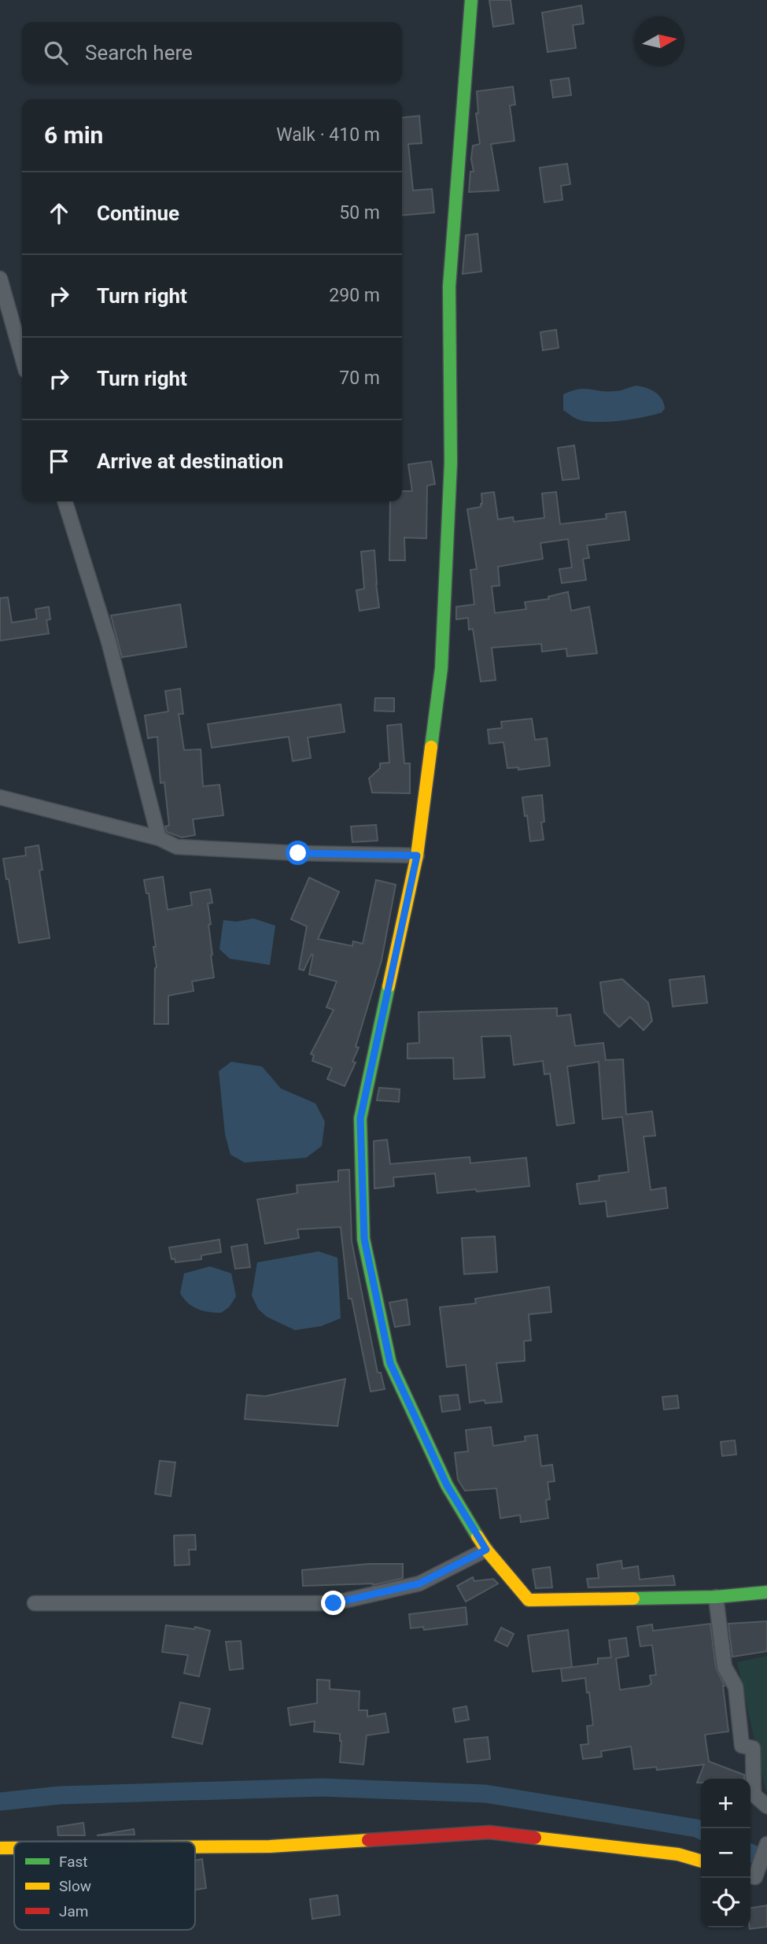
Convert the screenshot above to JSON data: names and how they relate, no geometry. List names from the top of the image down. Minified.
{"legend":["Fast","Slow","Jam"],"north":"right","page":{"search":"Search here","heading":["6 min","Walk · 410 m"],"list":[["Continue","50 m"],["Turn right","290 m"],["Turn right","70 m"],"Arrive at destination"],"map_buttons":["+","−"]}}
